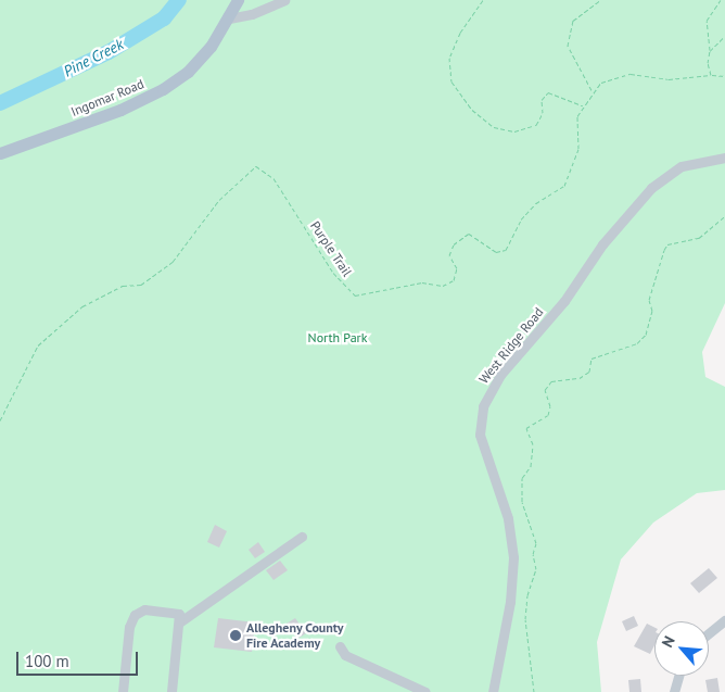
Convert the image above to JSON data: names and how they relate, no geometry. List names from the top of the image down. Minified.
{"streets":{"main road":["Ingomar Road"],"street":["West Ridge Road"],"path":["Purple Trail"]},"water":["Pine Creek"],"parks":["North Park"],"places":["Allegheny County Fire Academy"],"scale_bar":"100 m","north":"top left"}
